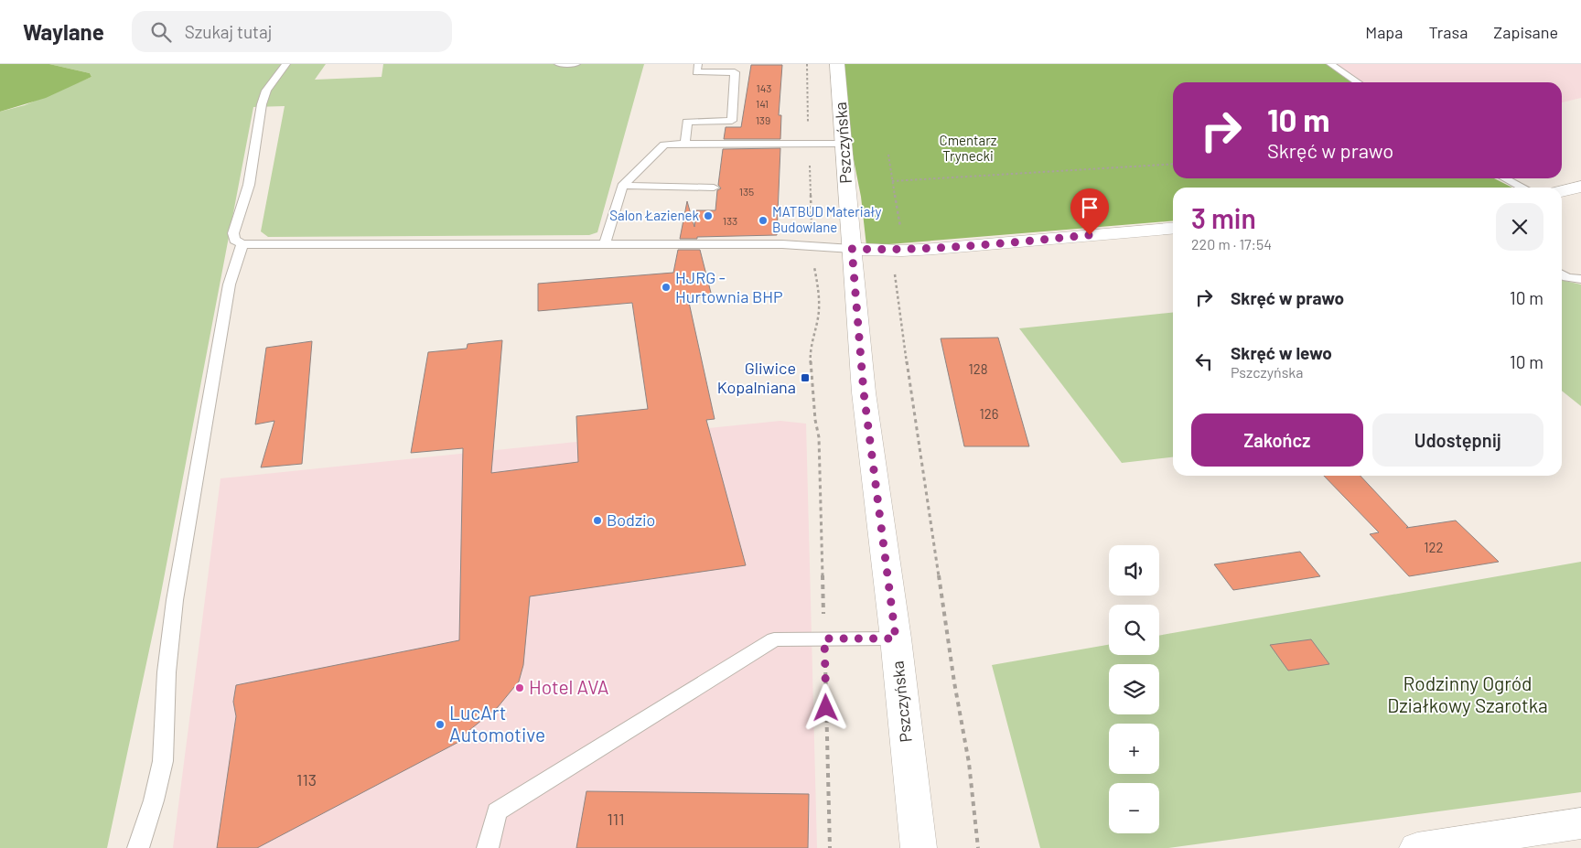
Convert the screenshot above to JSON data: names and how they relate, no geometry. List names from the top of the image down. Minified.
{"streets":{"main road":["Pszczyńska"]},"parks":["Cmentarz Trynecki","Rodzinny Ogród Działkowy Szarotka"],"places":{"other":["Salon Łazienek","MATBUD Materiały Budowlane","HJRG - Hurtownia BHP","Bodzio","Hotel AVA","LucArt Automotive"],"transit":["Gliwice Kopalniana"]},"house_numbers":["143","141","139","135","133","128","126","122","113","111"],"page":{"header":"Waylane","search":"Szukaj tutaj","nav":["Mapa","Trasa","Zapisane"],"turn":["10 m","Skręć w prawo"],"heading":["3 min","220 m · 17:54"],"list":[{"name":"Skręć w prawo","value":"10 m"},{"name":"Skręć w lewo","note":"Pszczyńska","value":"10 m"}],"buttons":["Zakończ","Udostępnij"],"map_buttons":["+","−"]}}
